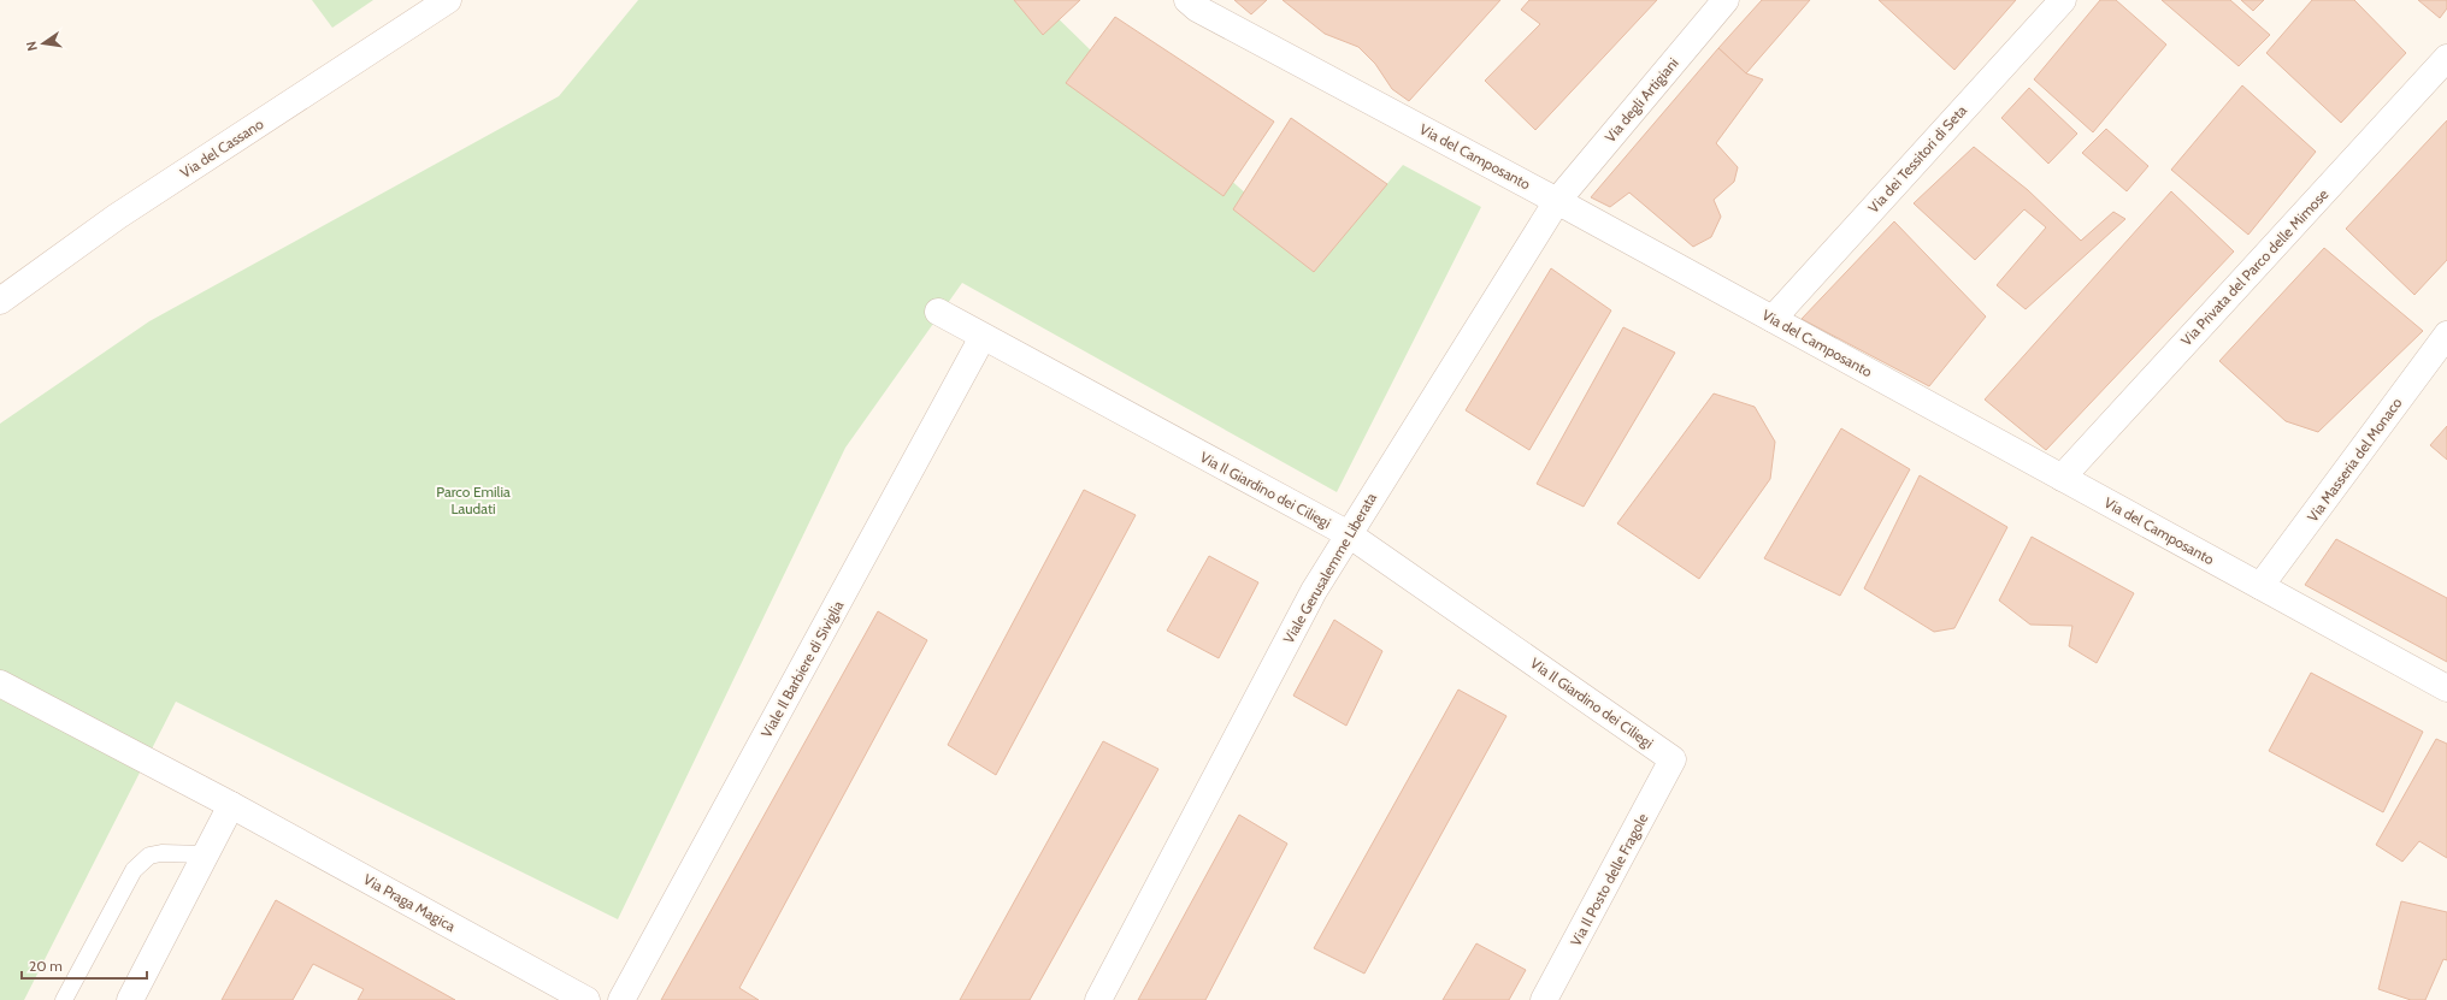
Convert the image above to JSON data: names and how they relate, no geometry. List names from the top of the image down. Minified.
{"streets":{"street":["Via degli Artigiani","Via del Cassano","Via del Camposanto","Via dei Tessitori di Seta","Via Privata del Parco delle Mimose","Via Masseria del Monaco","Via Il Giardino dei Ciliegi","Viale Gerusalemme Liberata","Viale Il Barbiere di Siviglia","Via Il Posto delle Fragole","Via Praga Magica"]},"crossings":[["Via degli Artigiani","Via del Camposanto"],["Via degli Artigiani","Viale Gerusalemme Liberata"],["Via del Camposanto","Via dei Tessitori di Seta"],["Via del Camposanto","Via Privata del Parco delle Mimose"],["Via del Camposanto","Via Masseria del Monaco"],["Via del Camposanto","Viale Gerusalemme Liberata"],["Via Il Giardino dei Ciliegi","Viale Gerusalemme Liberata"],["Via Il Giardino dei Ciliegi","Viale Il Barbiere di Siviglia"],["Via Il Giardino dei Ciliegi","Via Il Posto delle Fragole"]],"parks":["Parco Emilia Laudati"],"scale_bar":"20 m","north":"left"}
